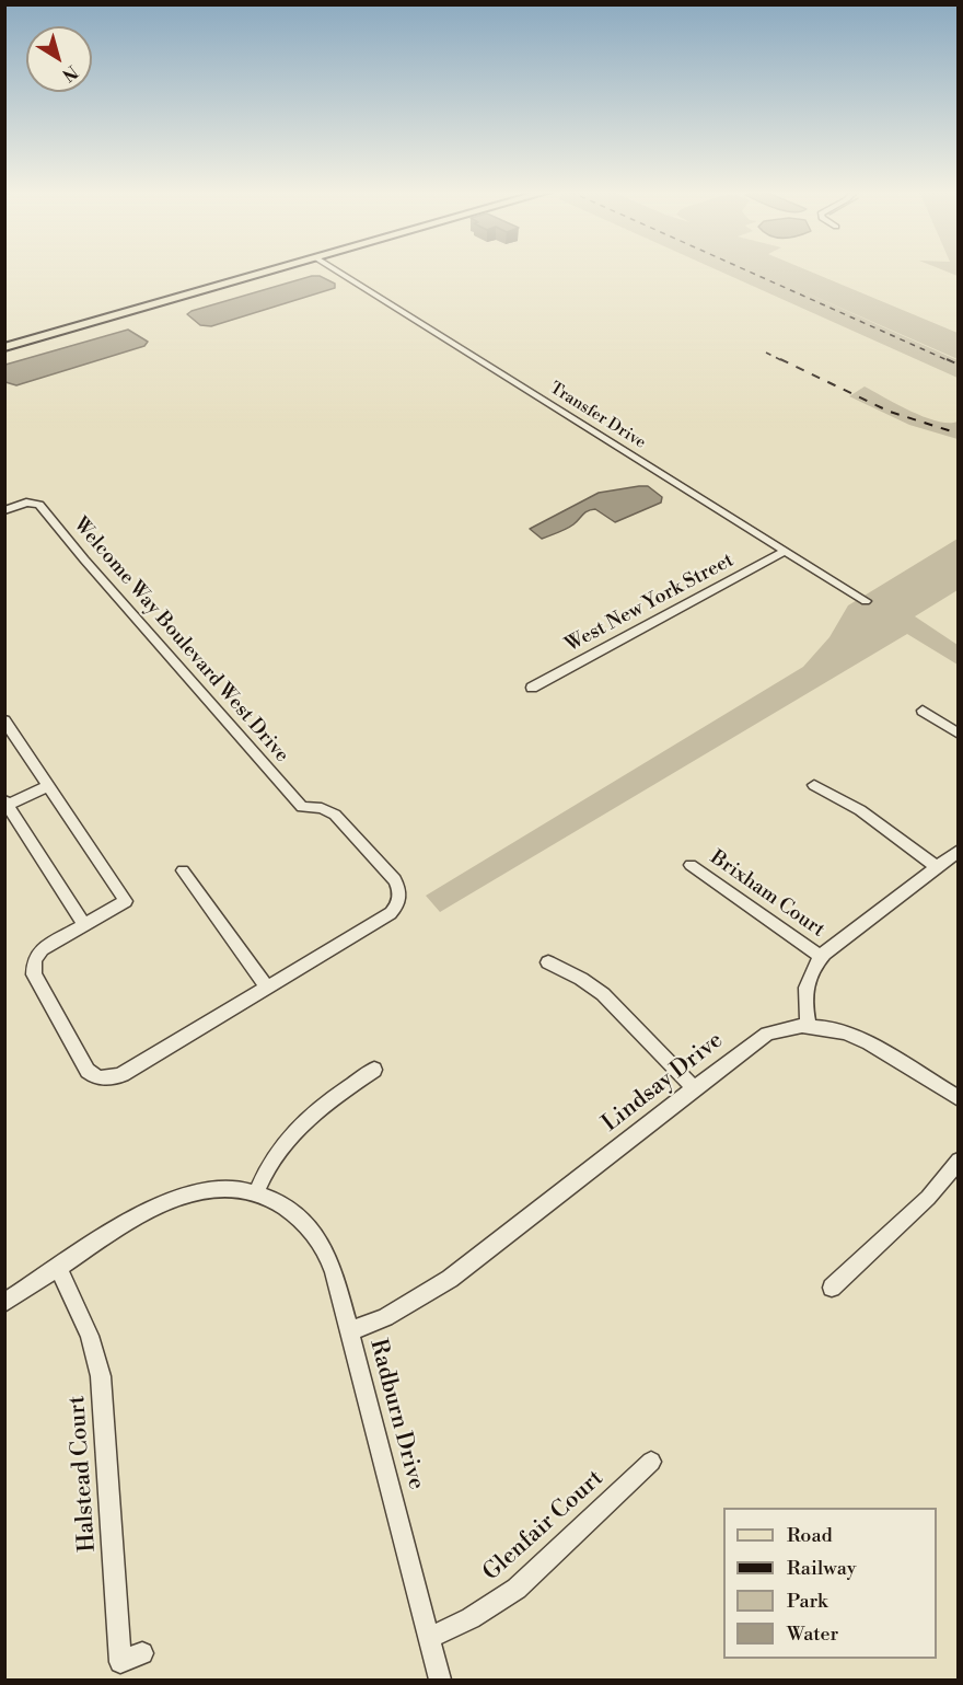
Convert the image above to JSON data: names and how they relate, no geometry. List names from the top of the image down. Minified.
{"streets":{"street":["Transfer Drive","West New York Street","Welcome Way Boulevard West Drive","Brixham Court","Lindsay Drive","Radburn Drive","Halstead Court","Glenfair Court"]},"crossings":[["Transfer Drive","West New York Street"],["Lindsay Drive","Radburn Drive"],["Radburn Drive","Glenfair Court"]],"legend":["Road","Railway","Park","Water"],"north":"bottom right"}
